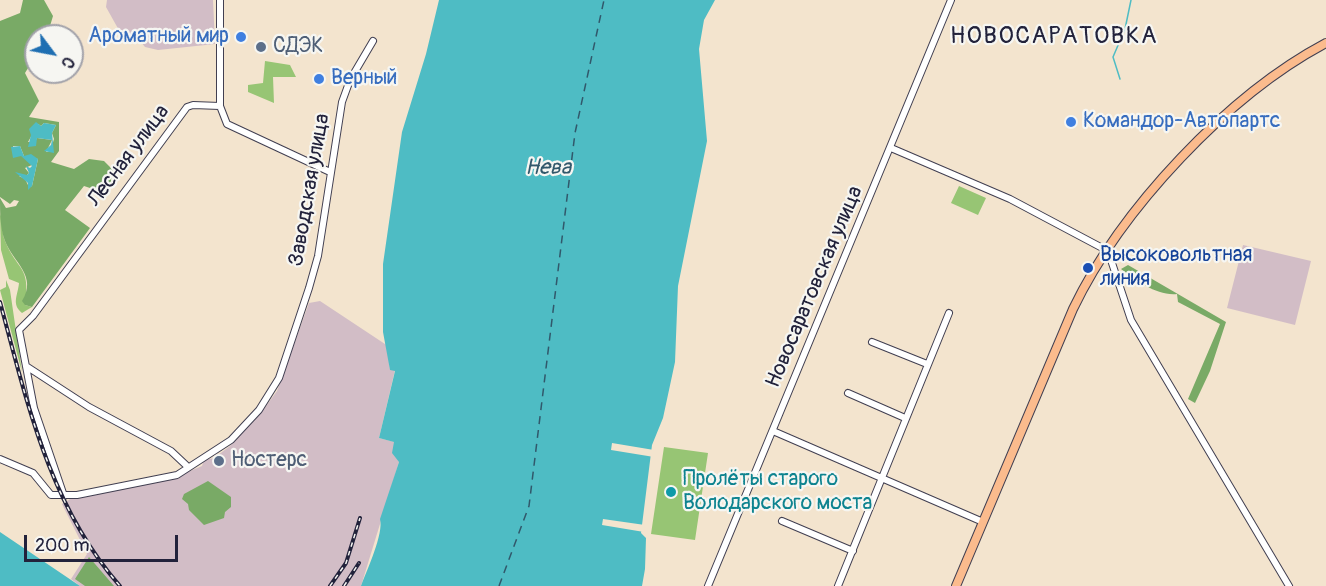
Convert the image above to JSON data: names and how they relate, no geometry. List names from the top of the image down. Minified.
{"streets":{"street":["Лесная улица","Заводская улица","Новосаратовская улица"]},"districts":["НОВОСАРАТОВКА"],"water":["Нева"],"places":["Ароматный мир","СДЭК","Верный","Командор-Автопартс","Высоковольтная линия","Ностерс","Пролёты старого Володарского моста"],"scale_bar":"200 m","north":"bottom right"}
